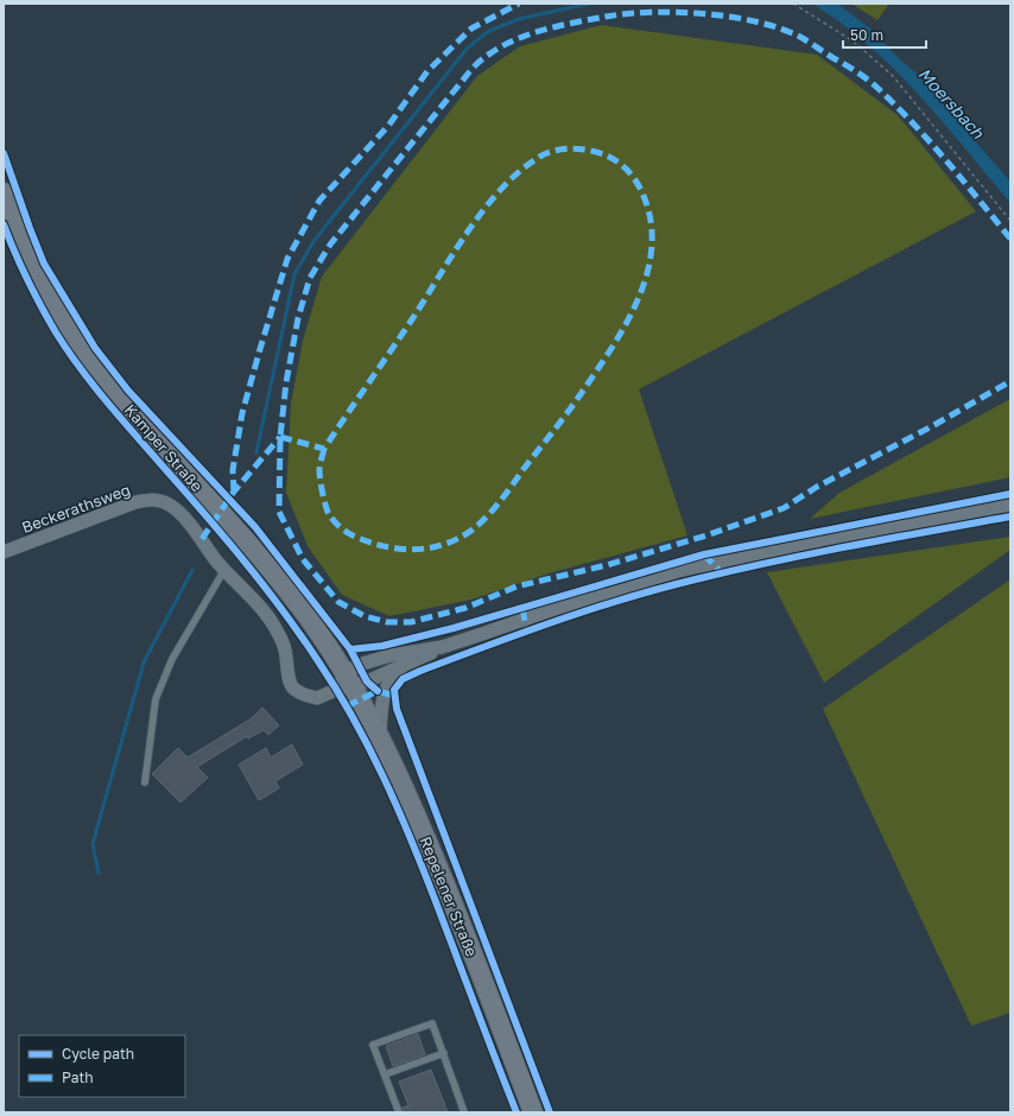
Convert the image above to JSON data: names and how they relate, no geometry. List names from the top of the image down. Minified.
{"streets":{"main road":["Kamper Straße","Repelener Straße"],"street":["Beckerathsweg"]},"crossings":[["Kamper Straße","Beckerathsweg"],["Kamper Straße","Repelener Straße"],["Beckerathsweg","Repelener Straße"]],"water":["Moersbach"],"legend":["Cycle path","Path"],"scale_bar":"50 m"}
